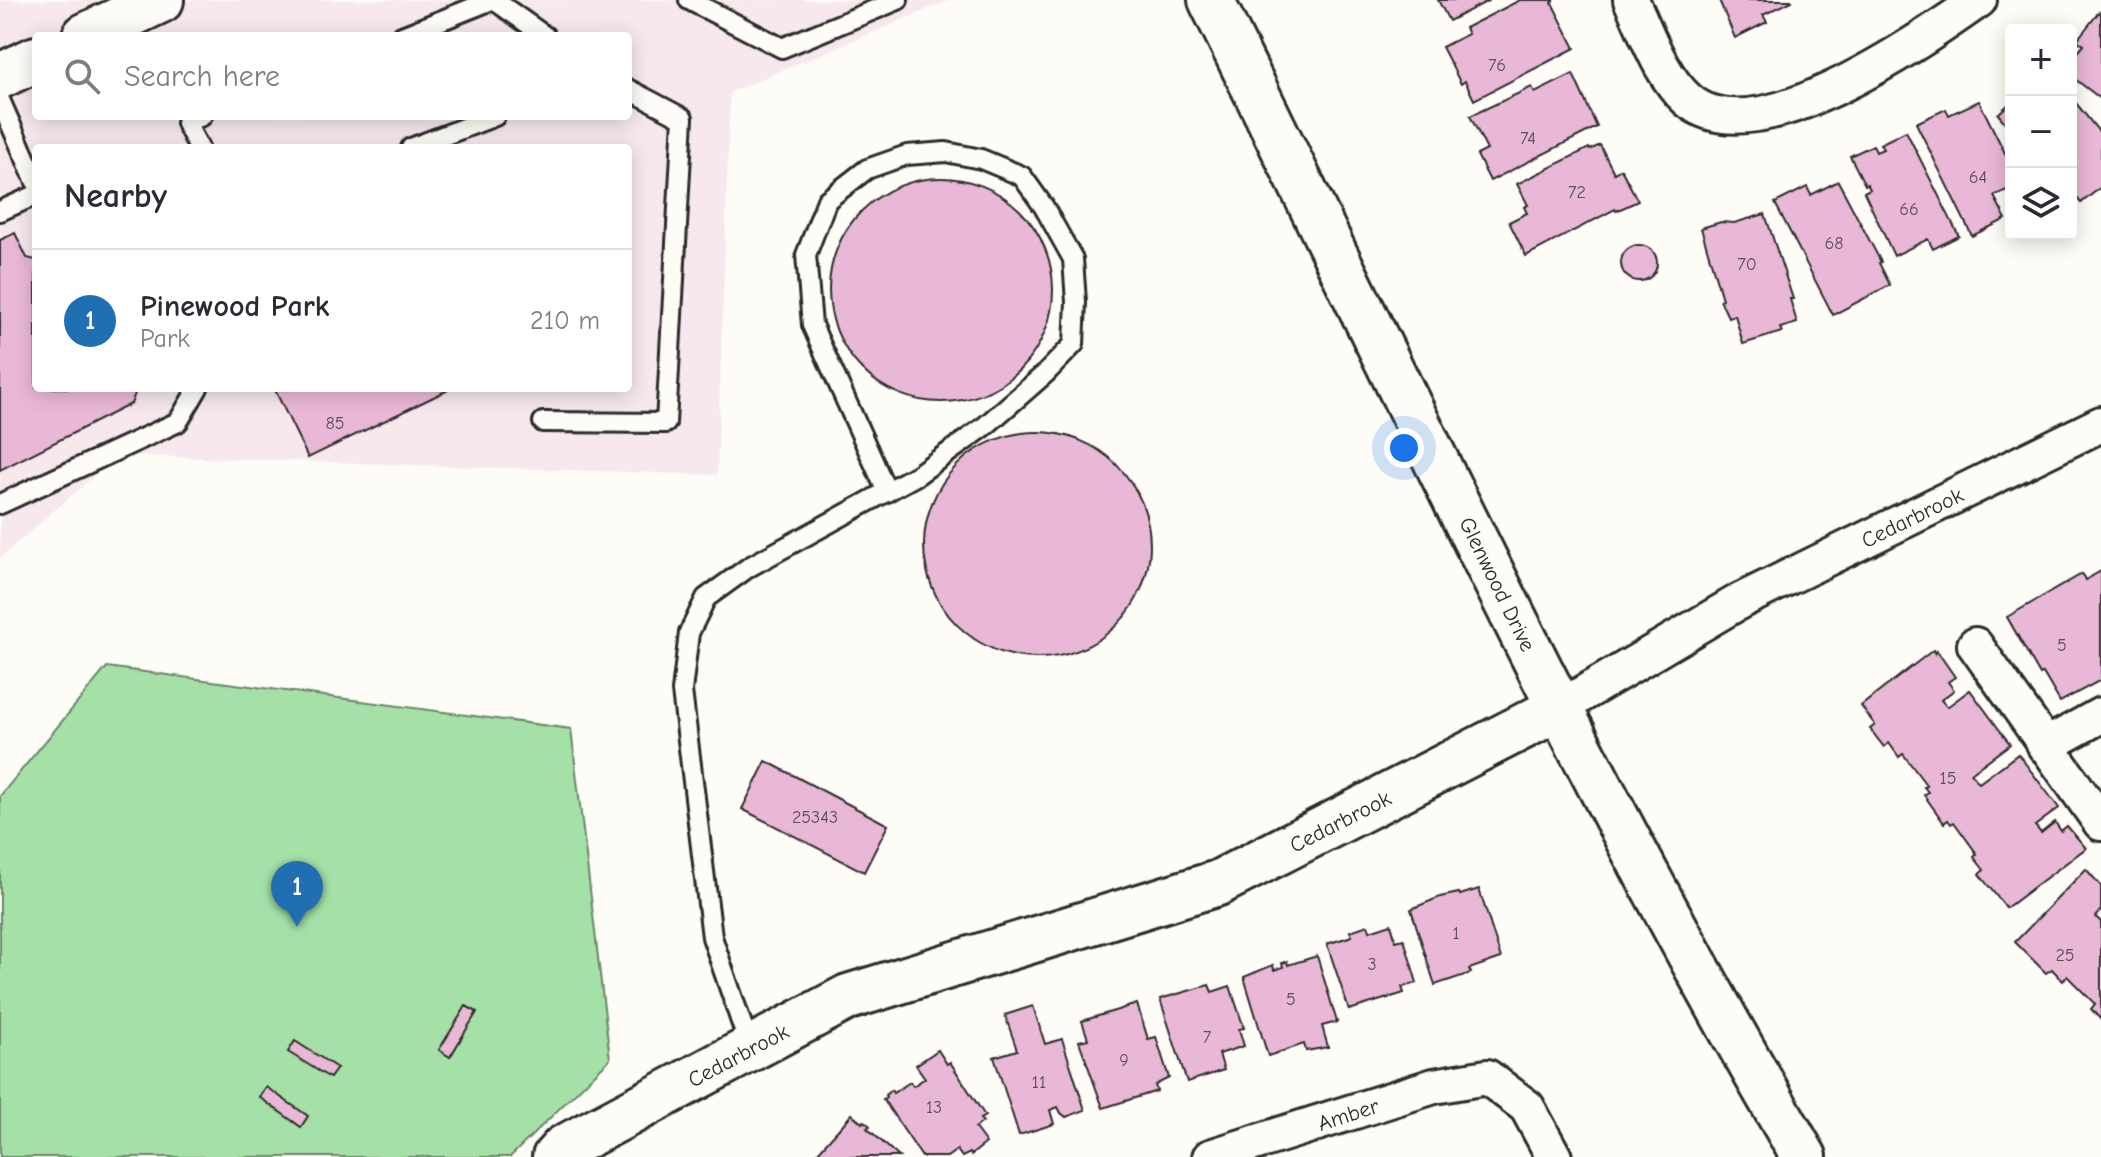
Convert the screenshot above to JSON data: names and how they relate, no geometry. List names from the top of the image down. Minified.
{"streets":{"main road":["Cedarbrook","Glenwood Drive"],"street":["Amber"]},"crossings":[["Cedarbrook","Glenwood Drive"]],"house_numbers":["76","74","64","72","66","68","70","85","5","15","25343","1","25","3","5","7","9","11","13"],"page":{"map_buttons":["+","−"],"search":"Search here","heading":"Nearby","list":[{"mark":"1","name":"Pinewood Park","note":"Park","value":"210 m"}],"pins":"1"}}
